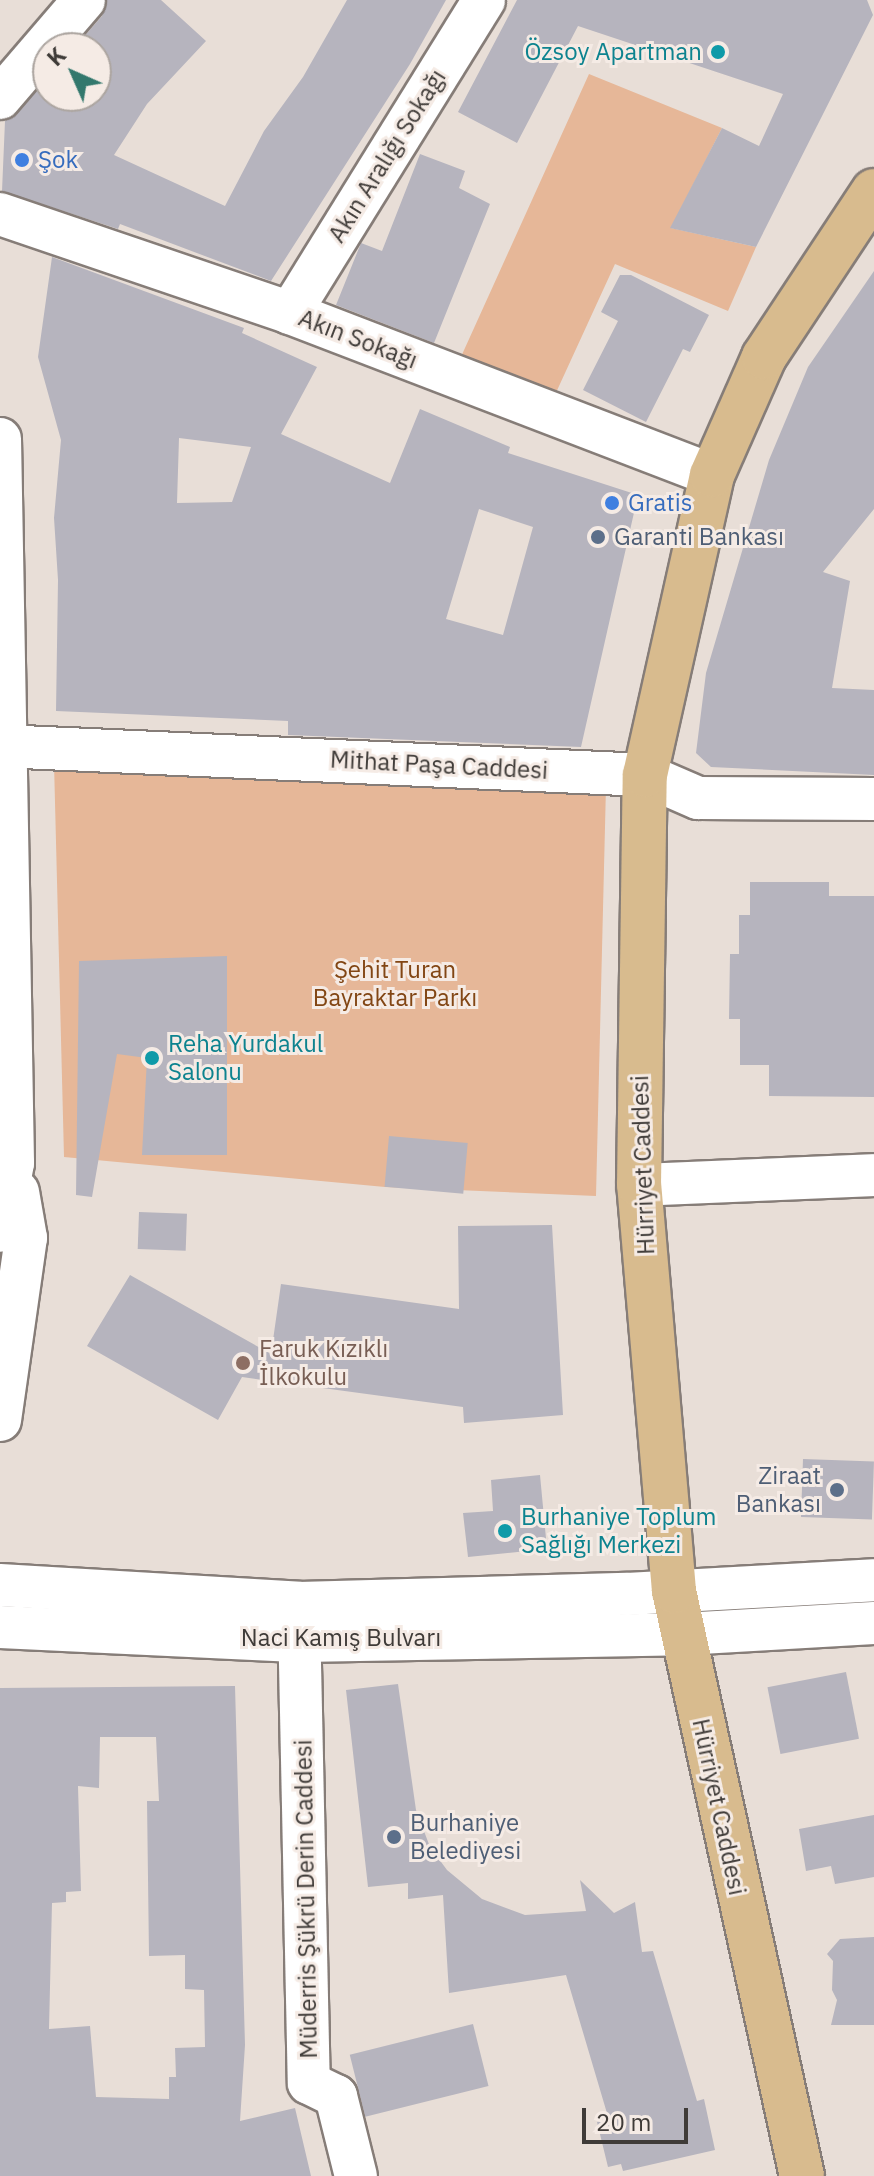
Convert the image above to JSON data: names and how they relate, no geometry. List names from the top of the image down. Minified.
{"streets":{"main road":["Hürriyet Caddesi"],"street":["Akın Aralığı Sokağı","Akın Sokağı","Mithat Paşa Caddesi","Naci Kamış Bulvarı","Müderris Şükrü Derin Caddesi"]},"crossings":[["Akın Aralığı Sokağı","Akın Sokağı"],["Akın Sokağı","Hürriyet Caddesi"],["Mithat Paşa Caddesi","Hürriyet Caddesi"],["Hürriyet Caddesi","Naci Kamış Bulvarı"],["Naci Kamış Bulvarı","Müderris Şükrü Derin Caddesi"]],"parks":["Şehit Turan Bayraktar Parkı"],"places":["Özsoy Apartman","Şok","Gratis","Garanti Bankası","Reha Yurdakul Salonu","Faruk Kızıklı İlkokulu","Ziraat Bankası","Burhaniye Toplum Sağlığı Merkezi","Burhaniye Belediyesi"],"scale_bar":"20 m","north":"top left"}
